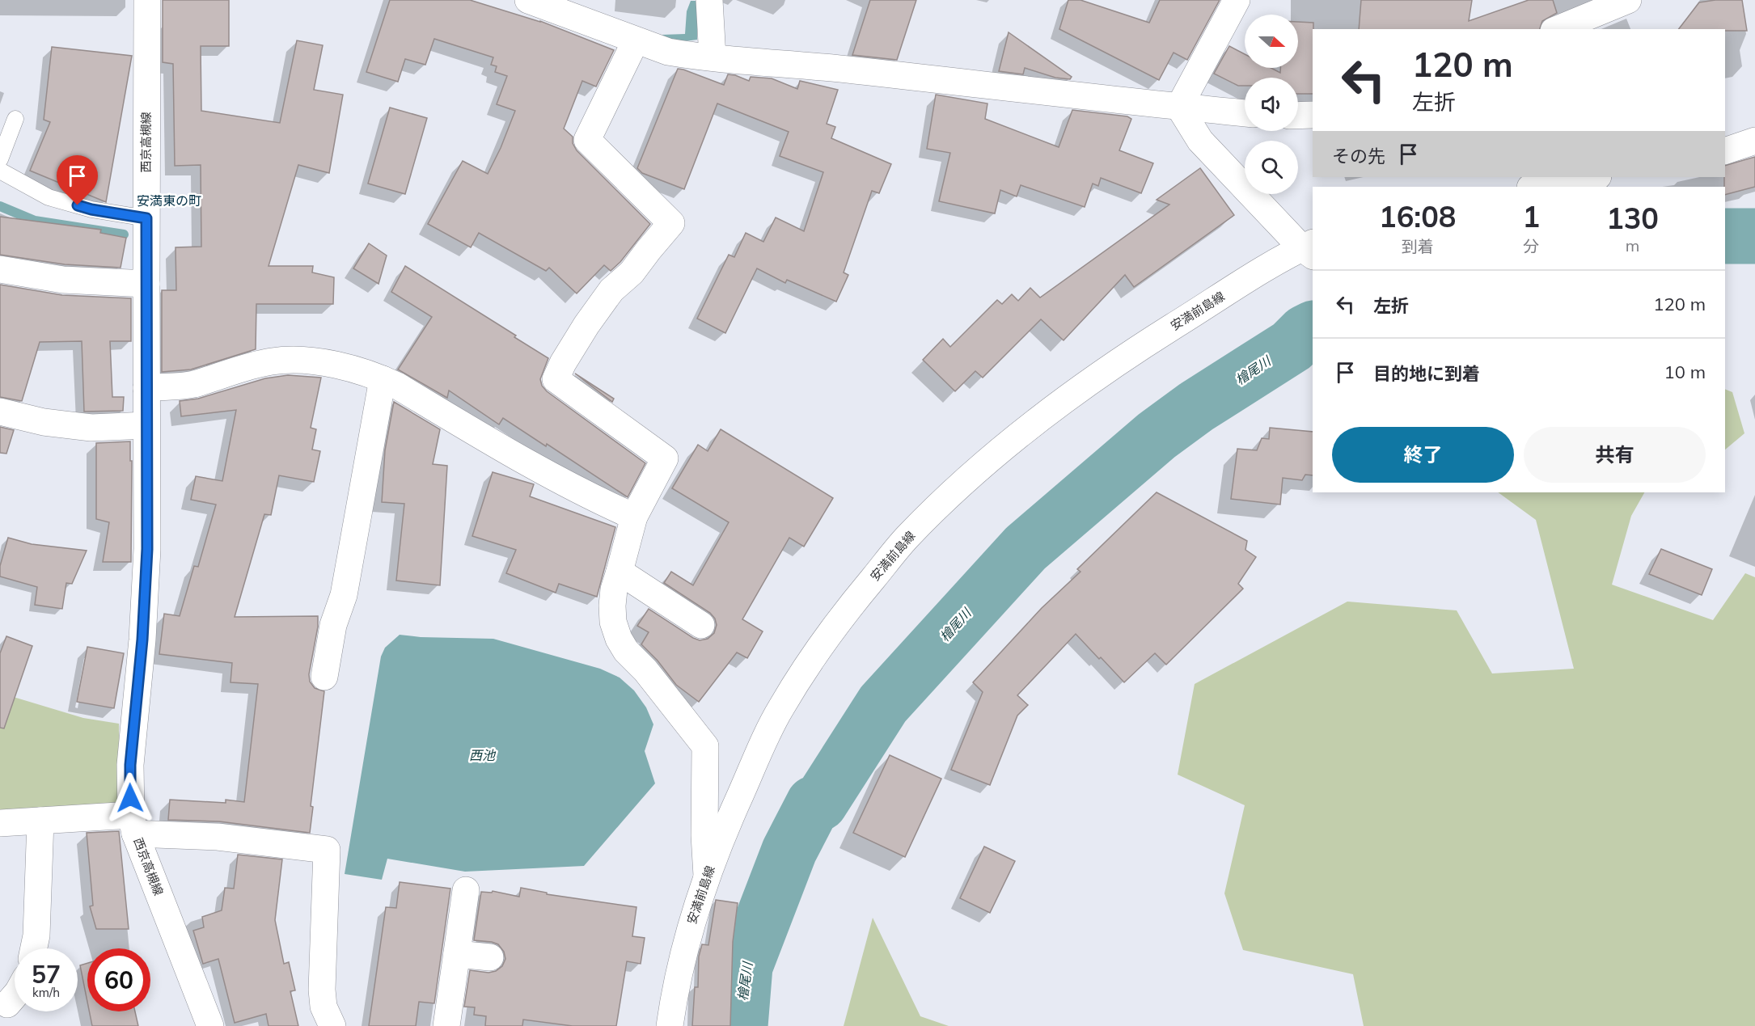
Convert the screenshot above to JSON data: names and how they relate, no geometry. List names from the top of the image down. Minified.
{"streets":{"street":["西京高槻線","安満前島線"]},"districts":["安満東の町"],"water":["檜尾川","西池"],"north":"right","page":{"turn":["120 m","左折"],"then":"その先","eta":["16:08","到着","1","分","130","m"],"list":[{"name":"左折","value":"120 m"},{"name":"目的地に到着","value":"10 m"}],"buttons":["終了","共有"],"speed":"57 km/h","limit":"60"}}
